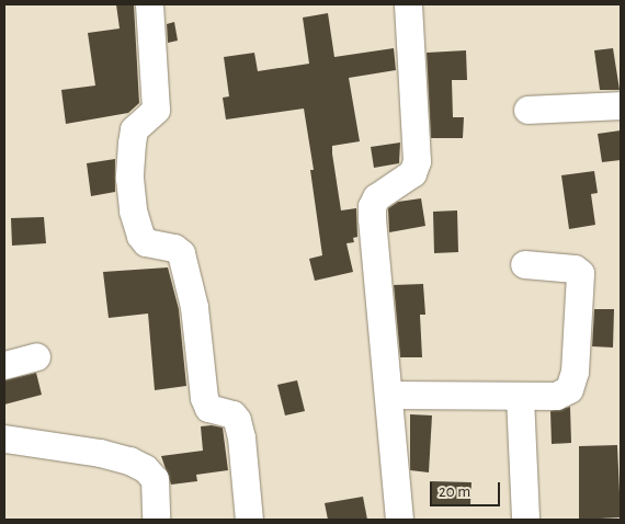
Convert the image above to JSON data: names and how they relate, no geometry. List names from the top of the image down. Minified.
{"scale_bar":"20 m"}
